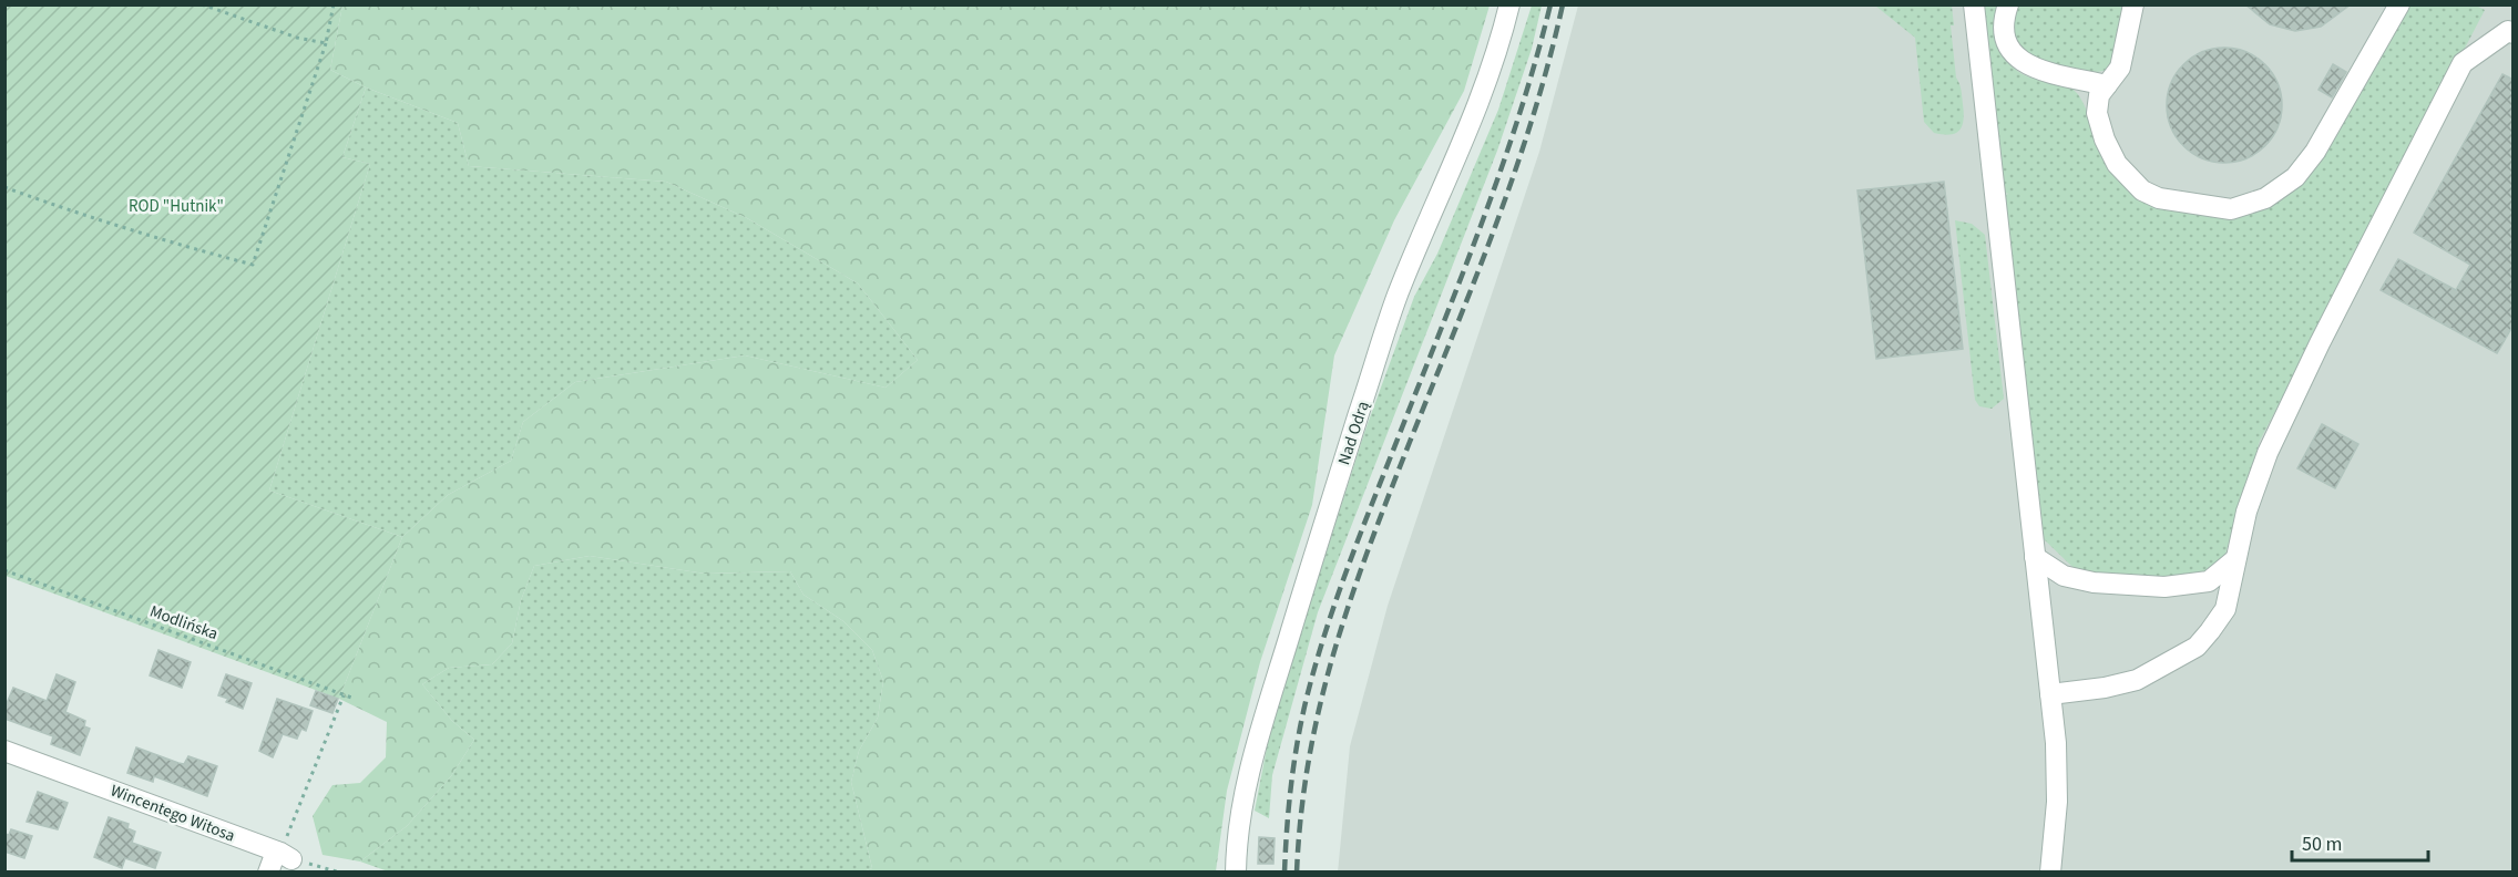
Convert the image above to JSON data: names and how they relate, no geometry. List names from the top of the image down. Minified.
{"streets":{"street":["Nad Odrą","Wincentego Witosa"],"path":["Modlińska"]},"parks":["ROD \"Hutnik\""],"scale_bar":"50 m"}
